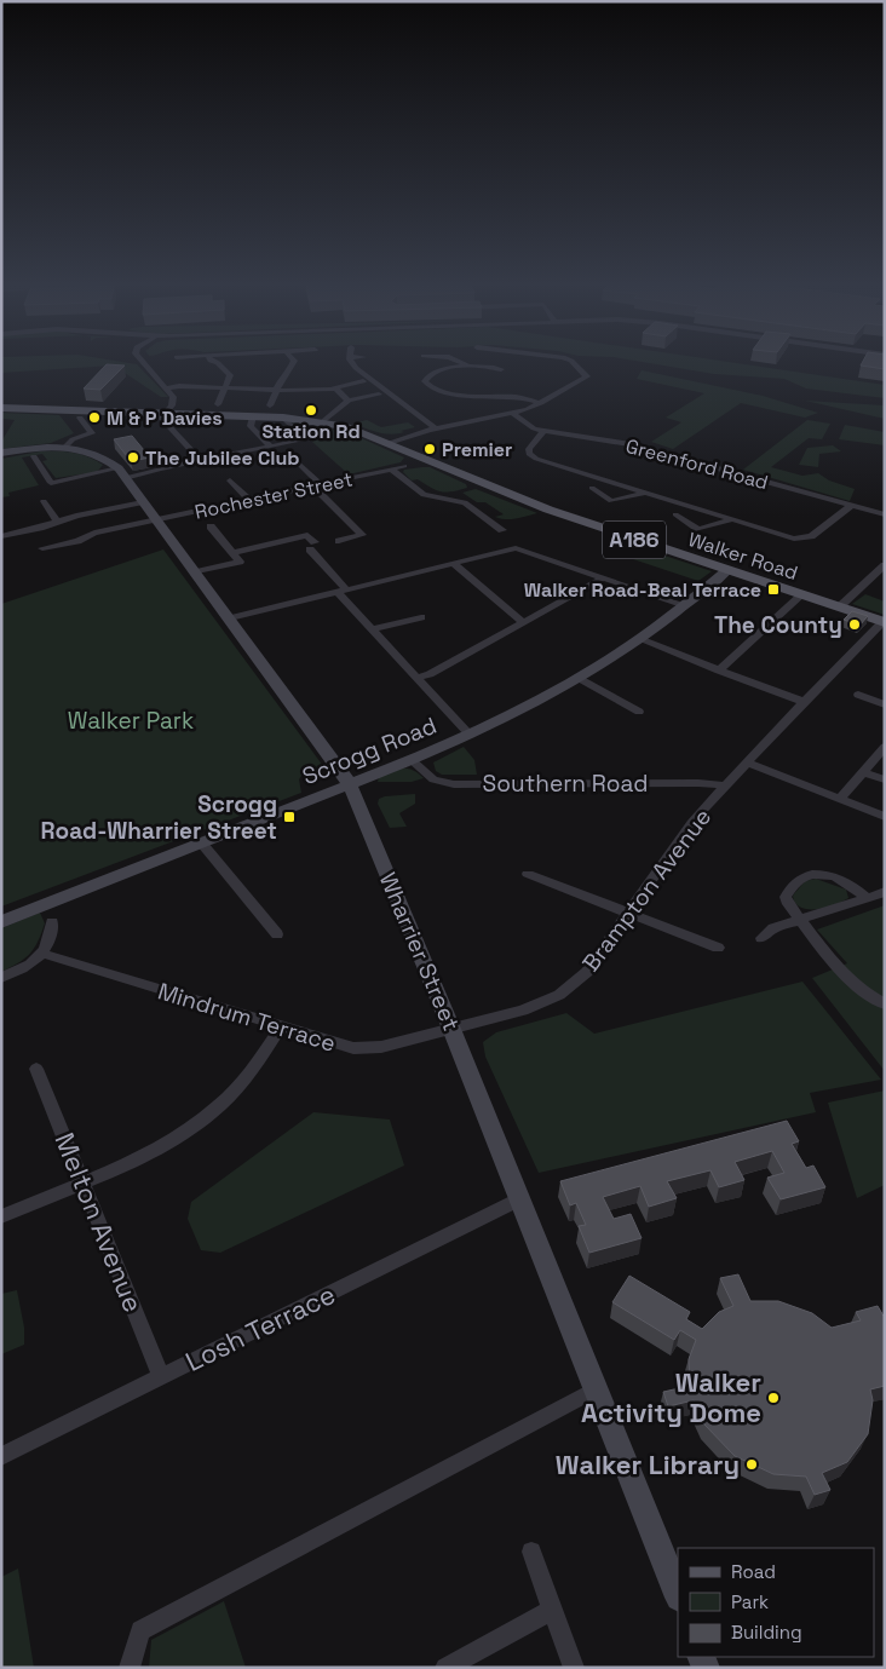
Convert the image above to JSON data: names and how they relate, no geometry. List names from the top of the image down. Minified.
{"streets":{"main road":["A186","Walker Road"],"street":["Greenford Road","Rochester Street","Scrogg Road","Southern Road","Brampton Avenue","Wharrier Street","Mindrum Terrace","Melton Avenue","Losh Terrace"]},"crossings":[["Rochester Street","Wharrier Street"],["A186","Walker Road"],["Walker Road","Scrogg Road"],["Walker Road","Brampton Avenue"],["Scrogg Road","Southern Road"],["Scrogg Road","Wharrier Street"],["Southern Road","Brampton Avenue"],["Brampton Avenue","Wharrier Street"],["Brampton Avenue","Mindrum Terrace"],["Wharrier Street","Mindrum Terrace"],["Wharrier Street","Losh Terrace"],["Melton Avenue","Losh Terrace"]],"parks":["Walker Park"],"places":{"other":["Station Rd","M & P Davies","Premier","The Jubilee Club","The County","Walker Activity Dome","Walker Library"],"transit":["Walker Road-Beal Terrace","Scrogg Road-Wharrier Street"]},"legend":["Road","Park","Building"]}
